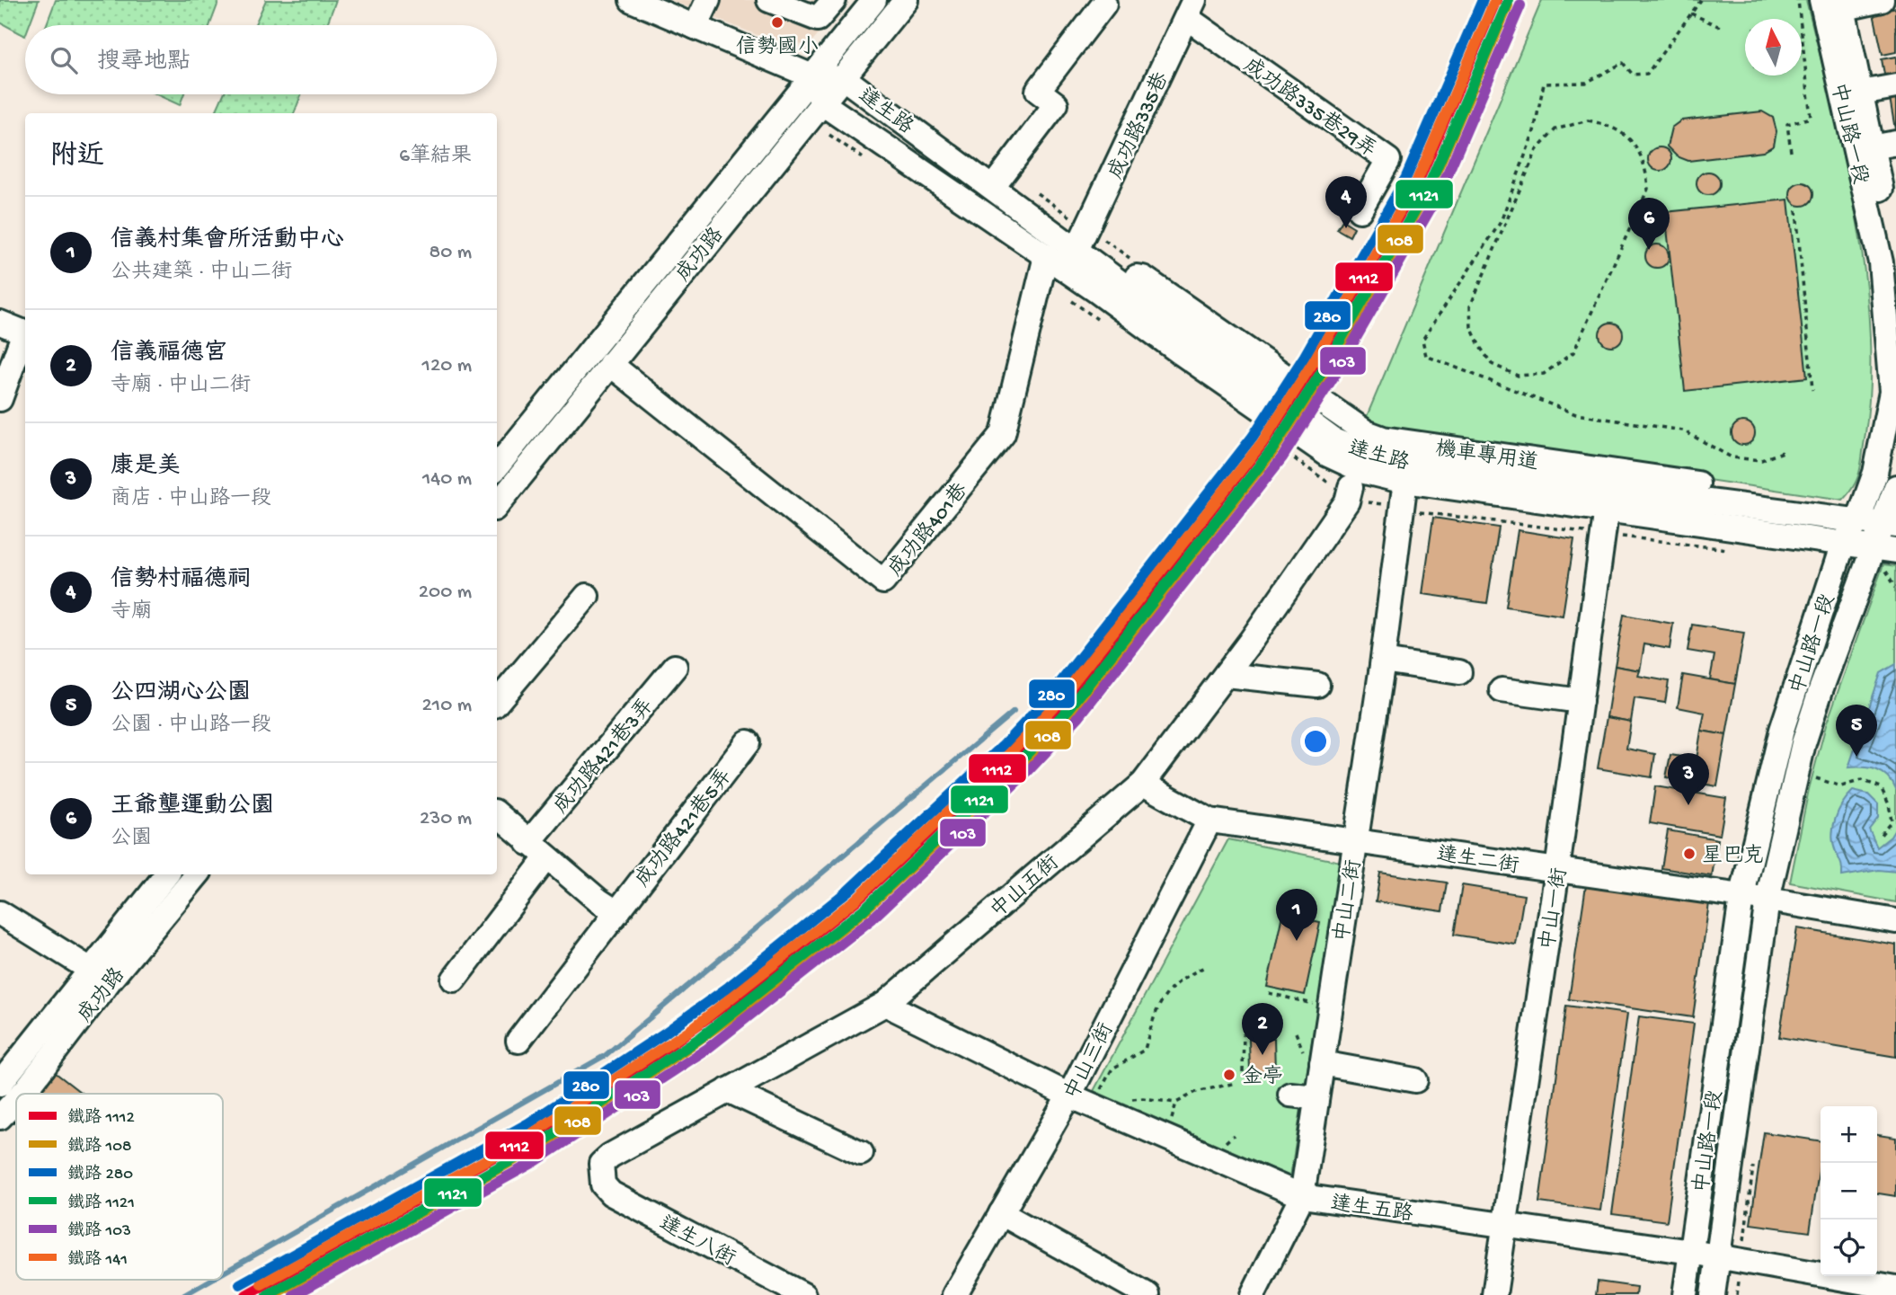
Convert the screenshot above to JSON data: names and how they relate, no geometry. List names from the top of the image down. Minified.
{"streets":{"street":["成功路335巷29弄","達生路","成功路335巷","中山路一段","成功路","機車專用道","成功路401巷","成功路421巷3弄","成功路421巷5弄","達生二街","中山五街","中山二街","中山一街","中山三街","達生五路","達生八街"]},"crossings":[["成功路335巷29弄","成功路335巷"],["達生路","成功路335巷"],["達生路","中山路一段"],["達生路","成功路"],["達生路","機車專用道"],["達生路","成功路401巷"],["達生路","中山五街"],["達生路","中山二街"],["達生路","中山一街"],["中山路一段","達生二街"],["中山路一段","達生五路"],["成功路","成功路401巷"],["達生二街","中山五街"],["達生二街","中山二街"],["達生二街","中山一街"],["達生二街","中山三街"],["中山五街","達生五路"],["中山五街","達生八街"],["中山二街","達生五路"],["中山一街","達生五路"],["中山三街","達生五路"]],"places":["信勢國小","星巴克","金亭"],"lines":["rail line 1112","rail line 280","rail line 1121","rail line 141","rail line 108","rail line 103"],"legend":["鐵路 1112","鐵路 108","鐵路 280","鐵路 1121","鐵路 103","鐵路 141"],"north":"top","page":{"search":"搜尋地點","heading":["附近","6筆結果"],"pins":["4","6","5","3","1","2"],"list":[{"mark":"1","name":"信義村集會所活動中心","note":"公共建築 · 中山二街","value":"80 m"},{"mark":"2","name":"信義福德宮","note":"寺廟 · 中山二街","value":"120 m"},{"mark":"3","name":"康是美","note":"商店 · 中山路一段","value":"140 m"},{"mark":"4","name":"信勢村福德祠","note":"寺廟","value":"200 m"},{"mark":"5","name":"公四湖心公園","note":"公園 · 中山路一段","value":"210 m"},{"mark":"6","name":"王爺壟運動公園","note":"公園","value":"230 m"}],"map_buttons":["+","−"]}}
